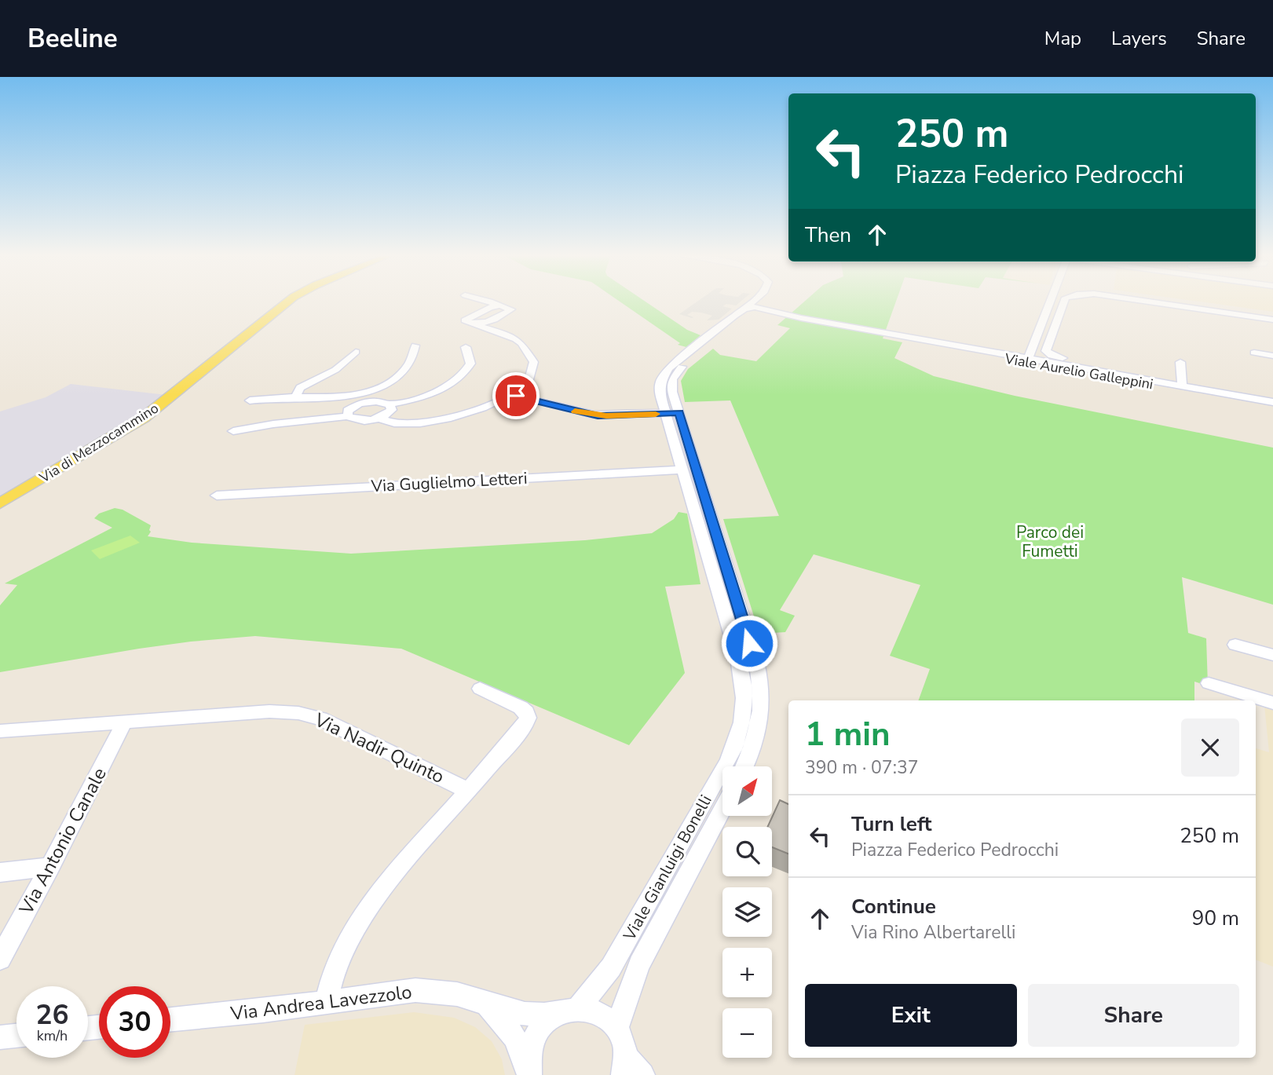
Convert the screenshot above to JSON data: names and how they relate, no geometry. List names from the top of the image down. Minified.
{"streets":{"main road":["Via di Mezzocammino"],"street":["Viale Aurelio Galleppini","Via Guglielmo Letteri","Via Nadir Quinto","Via Antonio Canale","Viale Gianluigi Bonelli","Via Andrea Lavezzolo"]},"crossings":[["Via Guglielmo Letteri","Viale Gianluigi Bonelli"],["Via Nadir Quinto","Via Antonio Canale"],["Via Nadir Quinto","Via Andrea Lavezzolo"],["Viale Gianluigi Bonelli","Via Andrea Lavezzolo"]],"parks":["Parco dei Fumetti"],"north":"top right","page":{"header":"Beeline","nav":["Map","Layers","Share"],"turn":["250 m","Piazza Federico Pedrocchi"],"then":"Then","heading":["1 min","390 m · 07:37"],"map_buttons":["+","−"],"list":[{"name":"Turn left","note":"Piazza Federico Pedrocchi","value":"250 m"},{"name":"Continue","note":"Via Rino Albertarelli","value":"90 m"}],"buttons":["Exit","Share"],"speed":"26 km/h","limit":"30"}}
